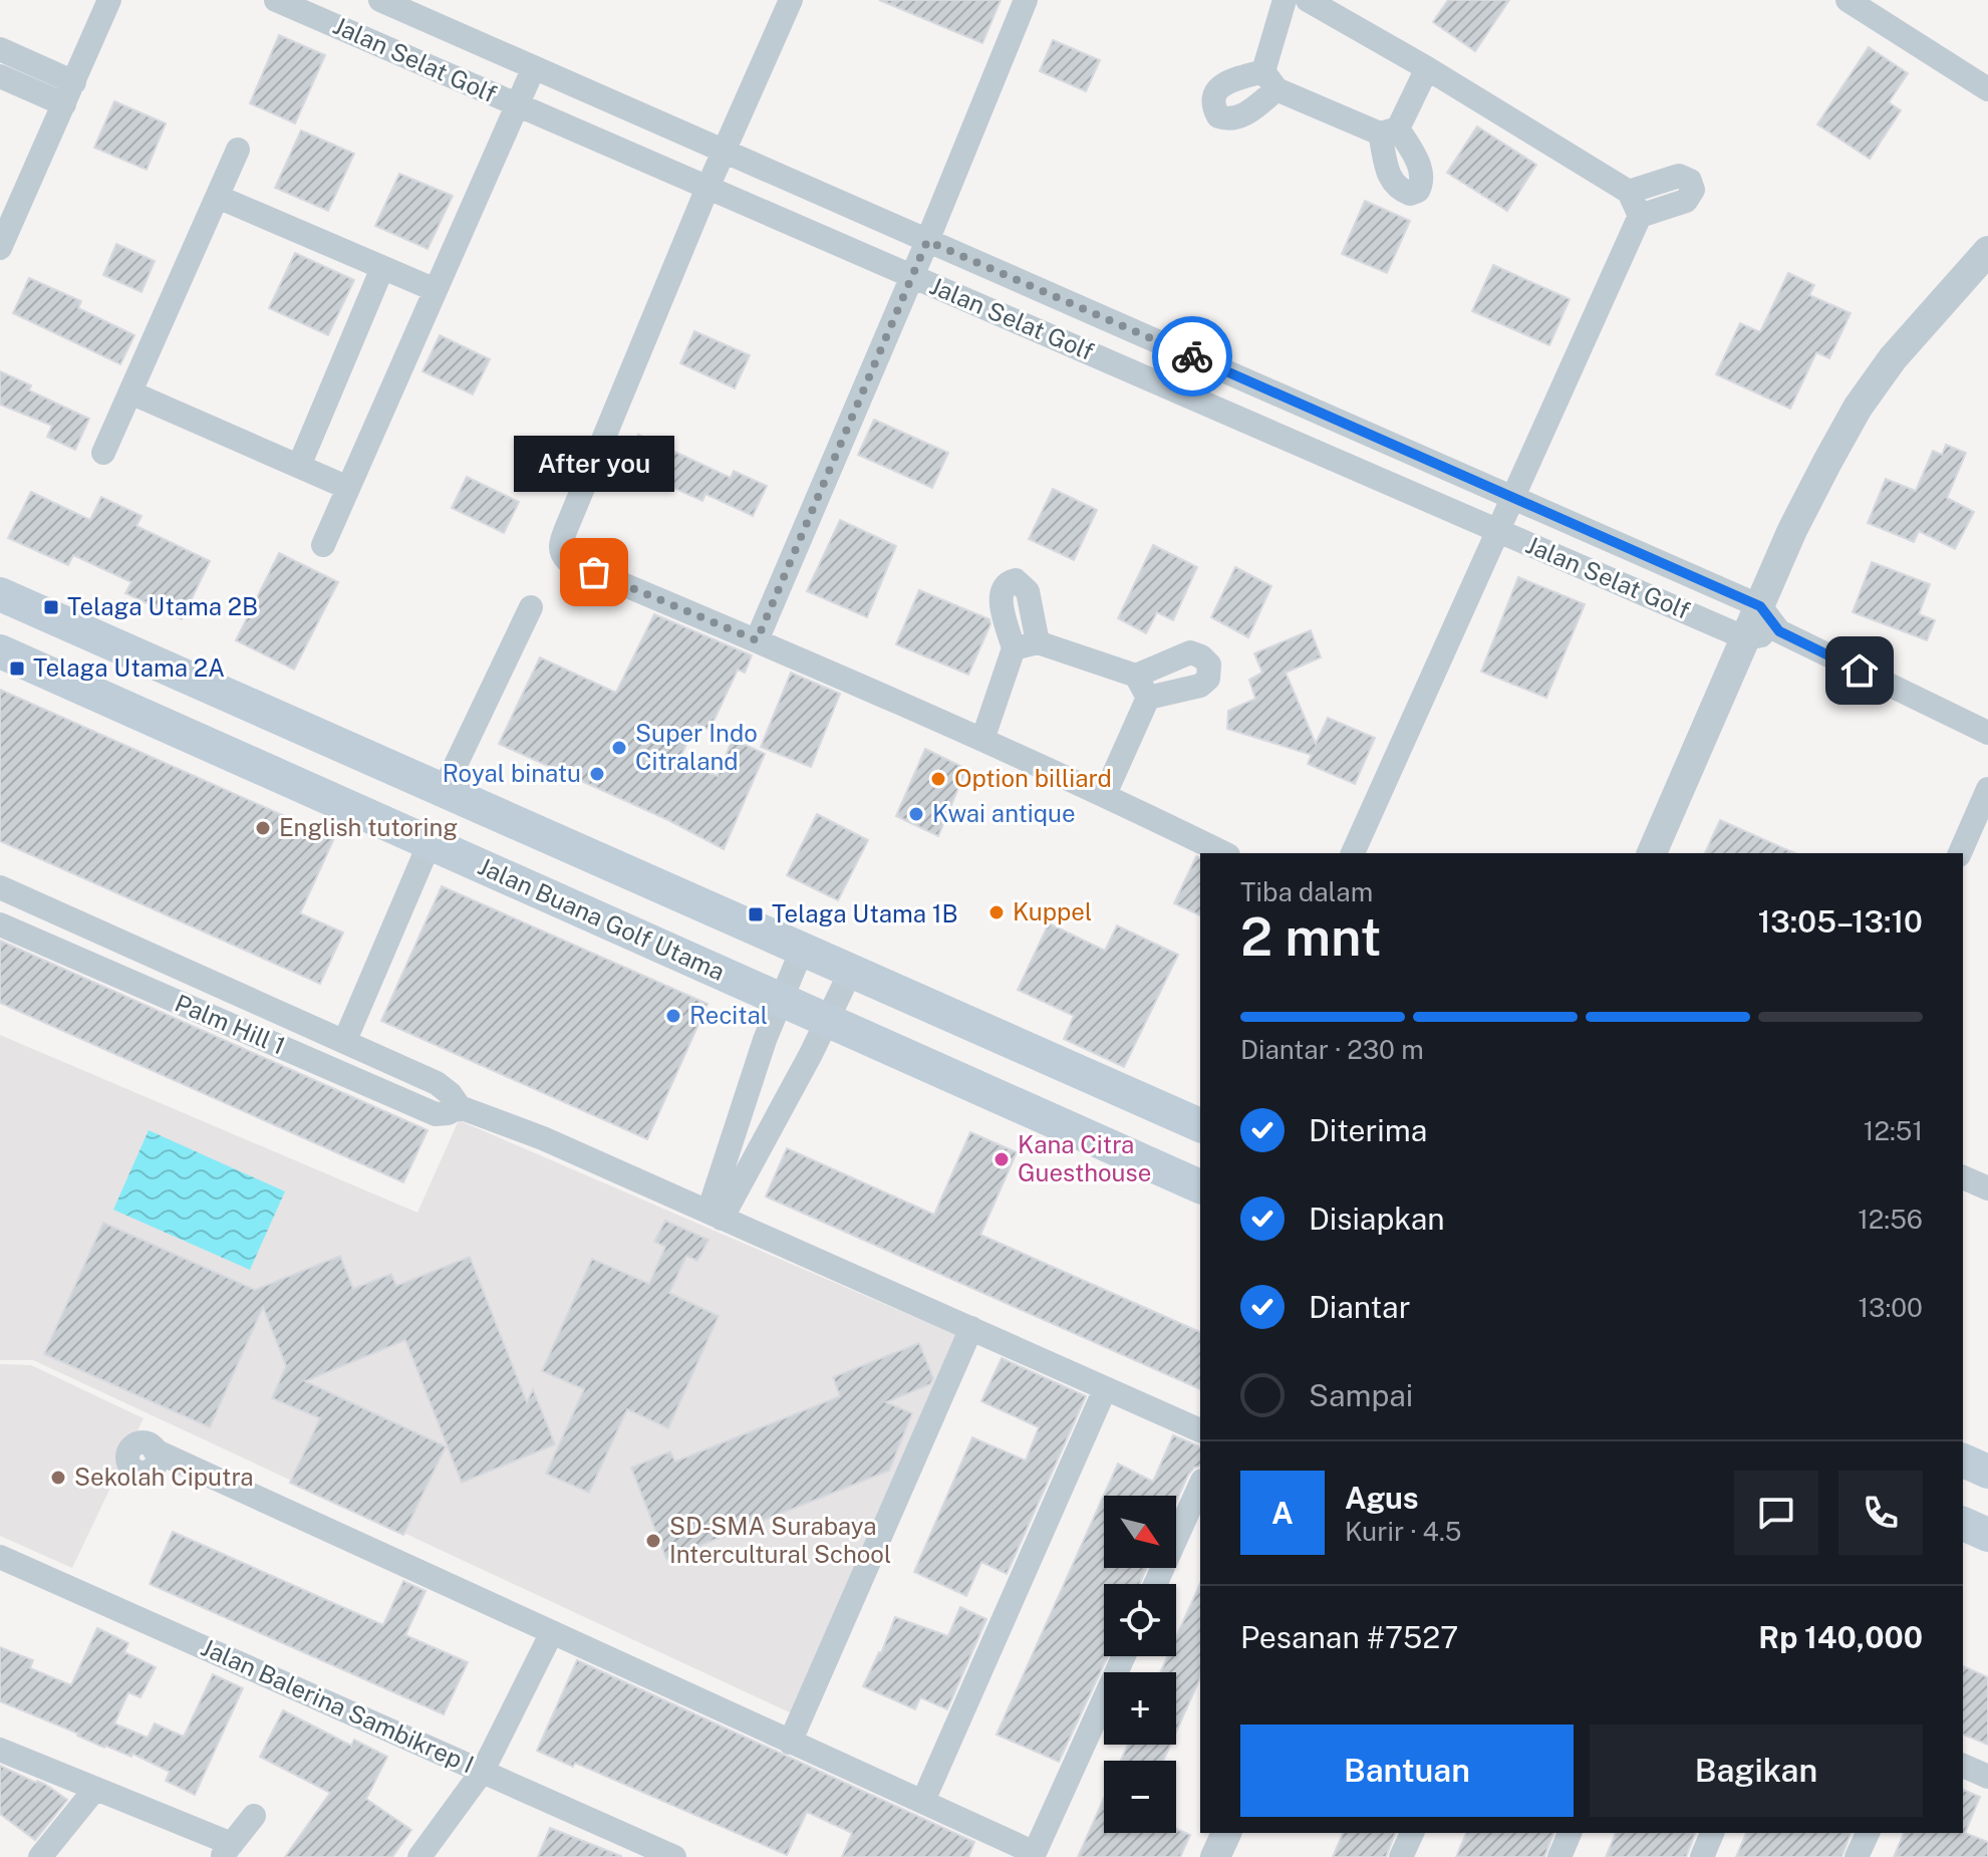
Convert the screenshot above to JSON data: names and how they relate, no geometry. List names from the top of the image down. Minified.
{"streets":{"main road":["Jalan Buana Golf Utama"],"street":["Jalan Selat Golf","Palm Hill 1","Jalan Balerina Sambikrep I"]},"places":{"other":["After you","Super Indo Citraland","Royal binatu","Option billiard","Kwai antique","English tutoring","Kuppel","Recital","Kana Citra Guesthouse","Sekolah Ciputra","SD-SMA Surabaya Intercultural School"],"transit":["Telaga Utama 2B","Telaga Utama 2A","Telaga Utama 1B"]},"north":"bottom right","page":{"bubble":"After you","heading":["2 mnt","Tiba dalam","13:05–13:10"],"panel":["Agus","Kurir · 4.5","Pesanan #7527","Rp 140,000"],"bar":"Diantar · 230 m","list":[["Diterima","12:51"],["Disiapkan","12:56"],["Diantar","13:00"],"Sampai"],"round":"A","map_buttons":["+","−"],"buttons":["Bantuan","Bagikan"]}}
